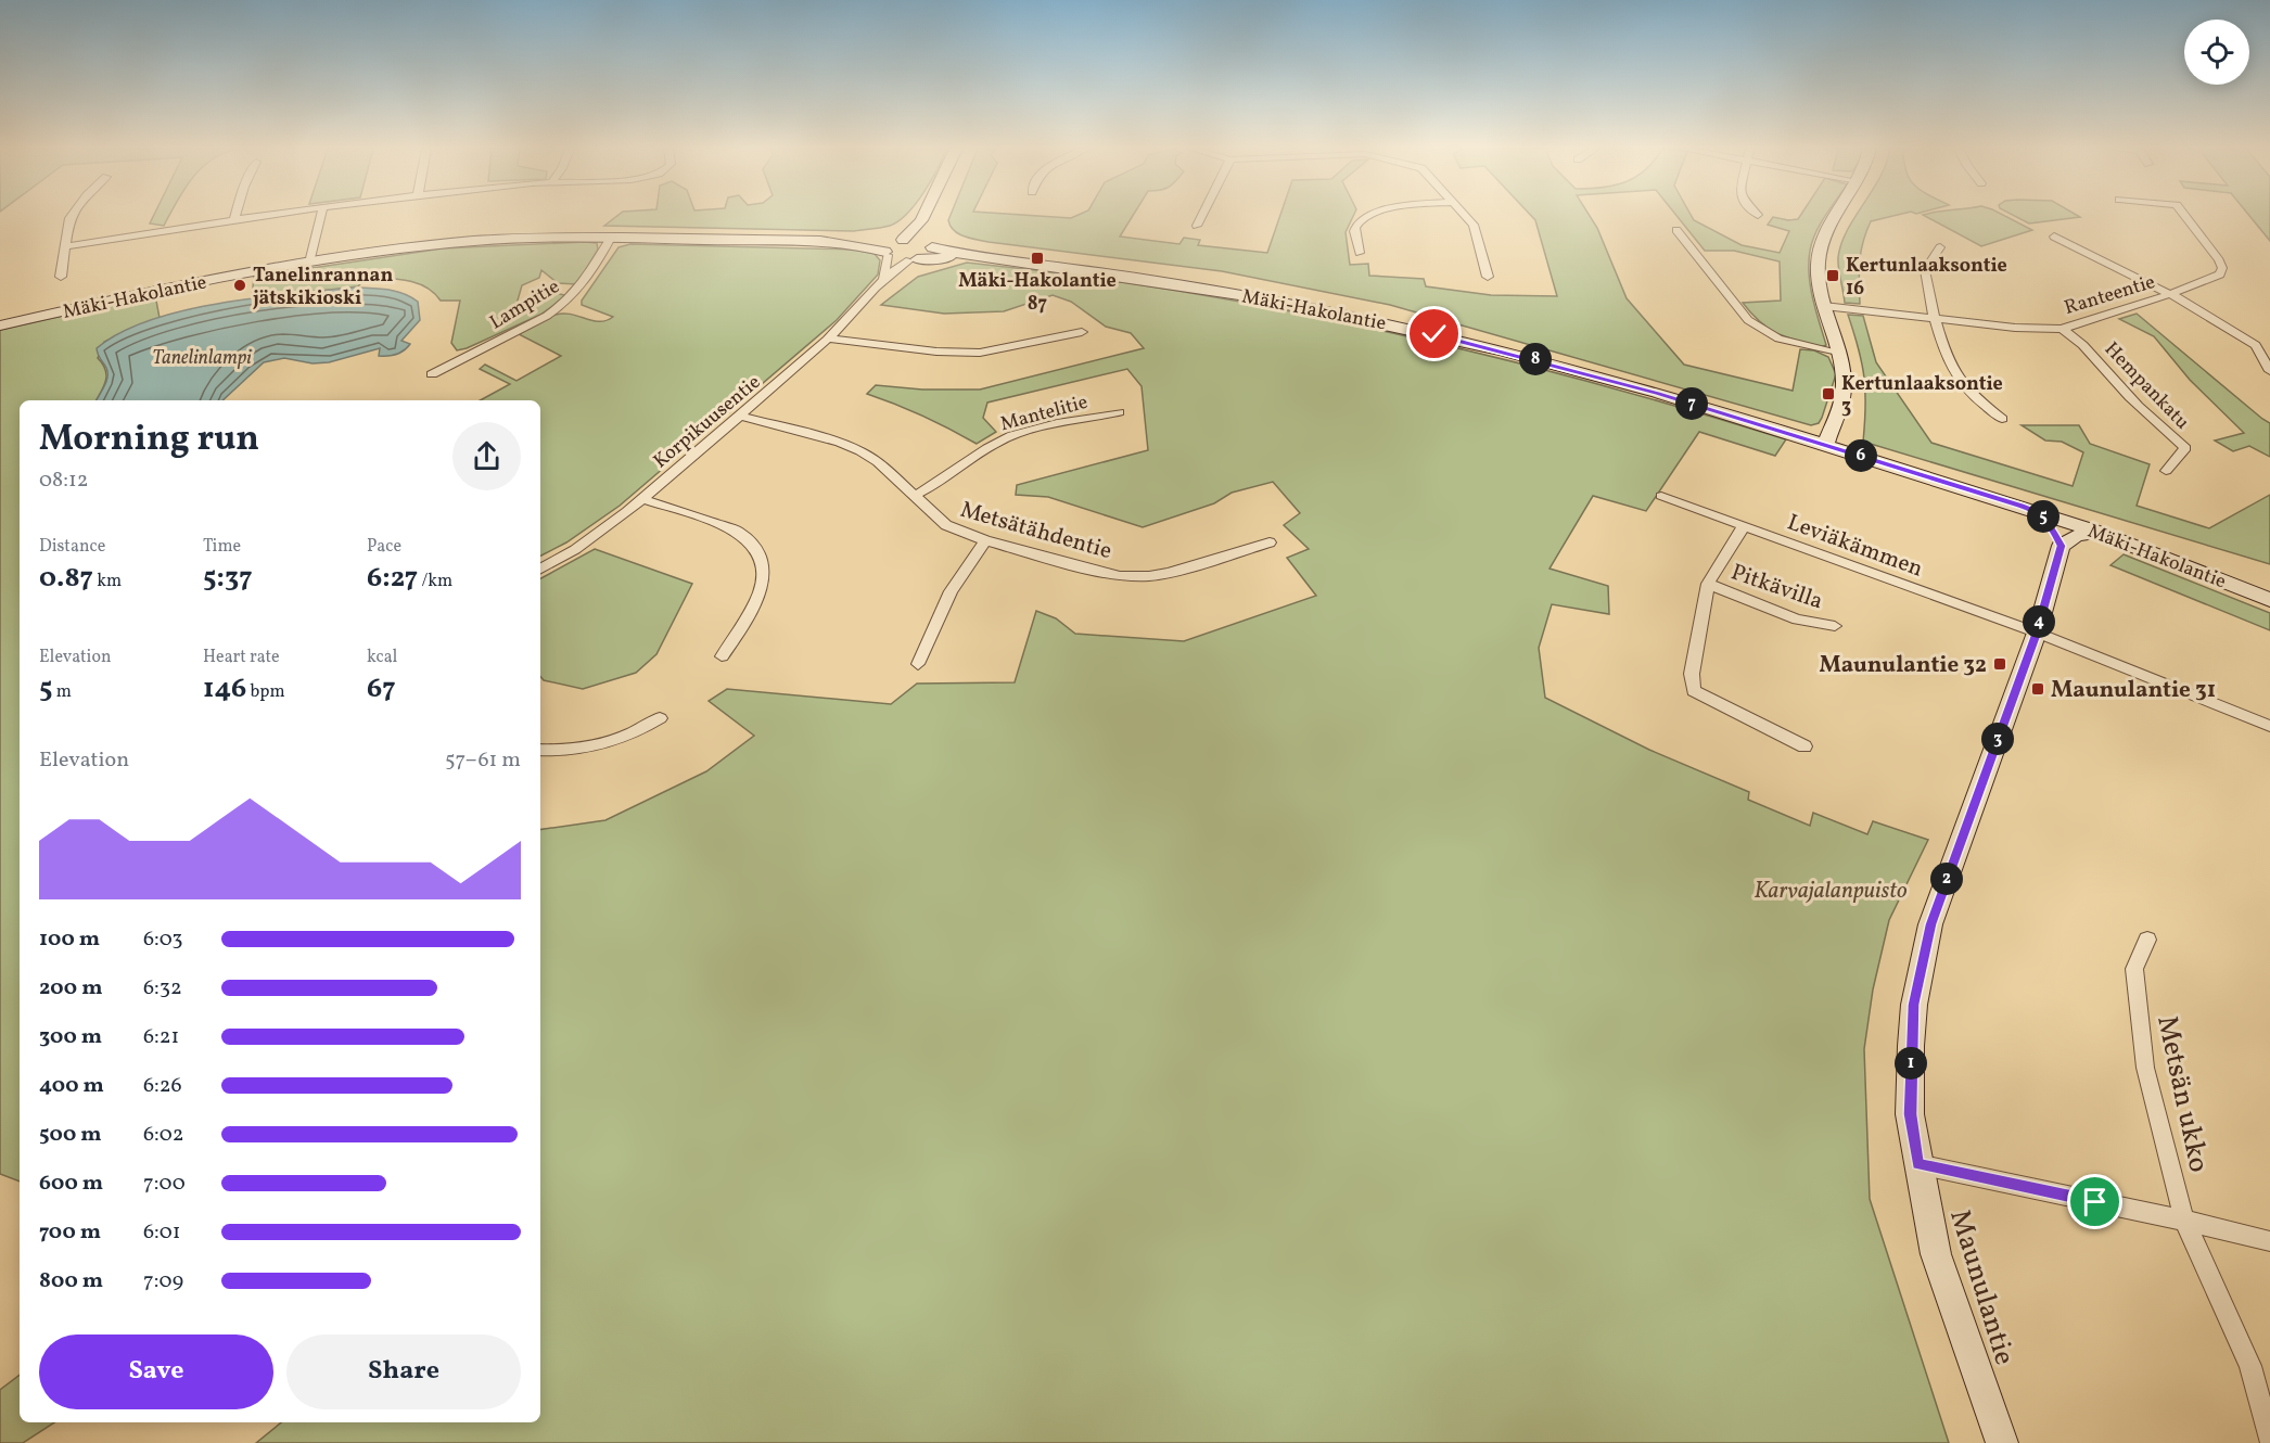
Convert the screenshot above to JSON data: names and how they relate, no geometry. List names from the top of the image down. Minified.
{"streets":{"street":["Ranteentie","Mäki-Hakolantie","Lampitie","Hempankatu","Mantelitie","Korpikuusentie","Metsätähdentie","Leviäkämmen","Pitkävilla","Metsän ukko","Maunulantie"]},"crossings":[["Ranteentie","Hempankatu"],["Mäki-Hakolantie","Lampitie"],["Mäki-Hakolantie","Korpikuusentie"],["Mantelitie","Metsätähdentie"],["Korpikuusentie","Metsätähdentie"],["Leviäkämmen","Maunulantie"]],"water":["Tanelinlampi"],"parks":["Karvajalanpuisto"],"places":{"transit":["Mäki-Hakolantie 87","Kertunlaaksontie 16","Kertunlaaksontie 3","Maunulantie 32","Maunulantie 31"],"other":["Tanelinrannan jätskikioski"]},"page":{"pins":["8","7","6","5","4","3","2","1"],"heading":["Morning run","08:12"],"stats":[["Distance","0.87 km"],["Time","5:37"],["Pace","6:27 /km"],["Elevation","5 m"],["Heart rate","146 bpm"],["kcal","67"]],"chart":["Elevation","57–61 m"],"list":[{"name":"100 m","note":"6:03"},{"name":"200 m","note":"6:32"},{"name":"300 m","note":"6:21"},{"name":"400 m","note":"6:26"},{"name":"500 m","note":"6:02"},{"name":"600 m","note":"7:00"},{"name":"700 m","note":"6:01"},{"name":"800 m","note":"7:09"}],"buttons":["Save","Share"]}}
